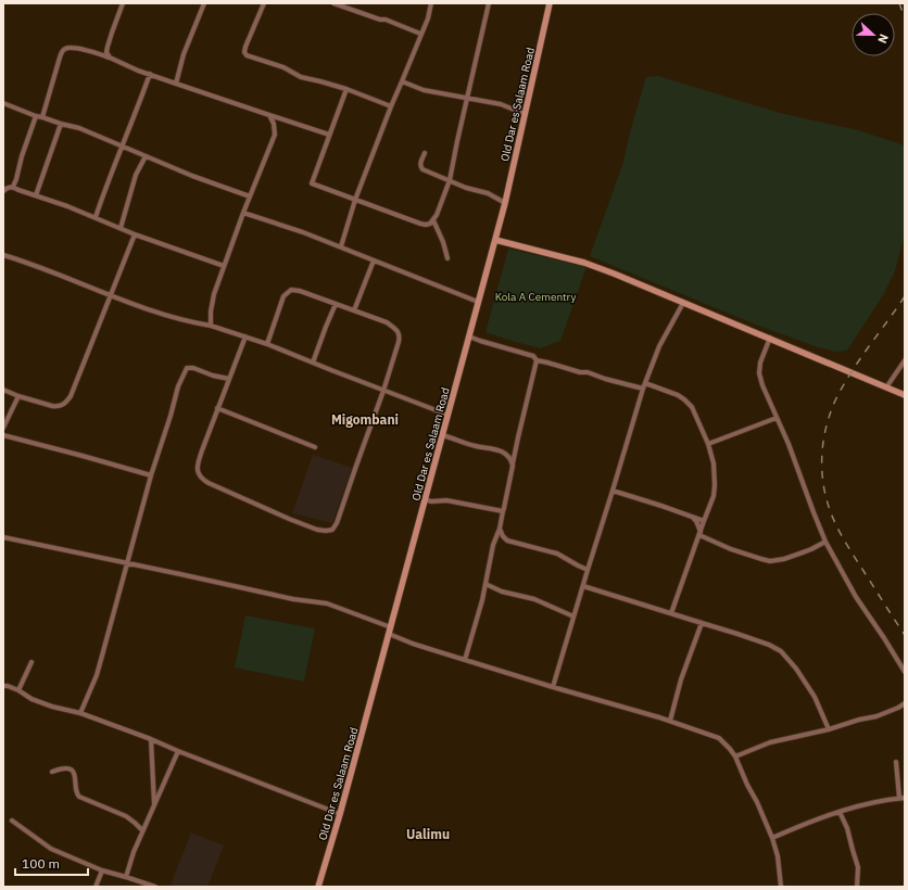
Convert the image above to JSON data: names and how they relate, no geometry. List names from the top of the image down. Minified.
{"streets":{"main road":["Old Dar es Salaam Road"]},"districts":["Migombani","Ualimu"],"parks":["Kola A Cementry"],"scale_bar":"100 m","north":"right"}
